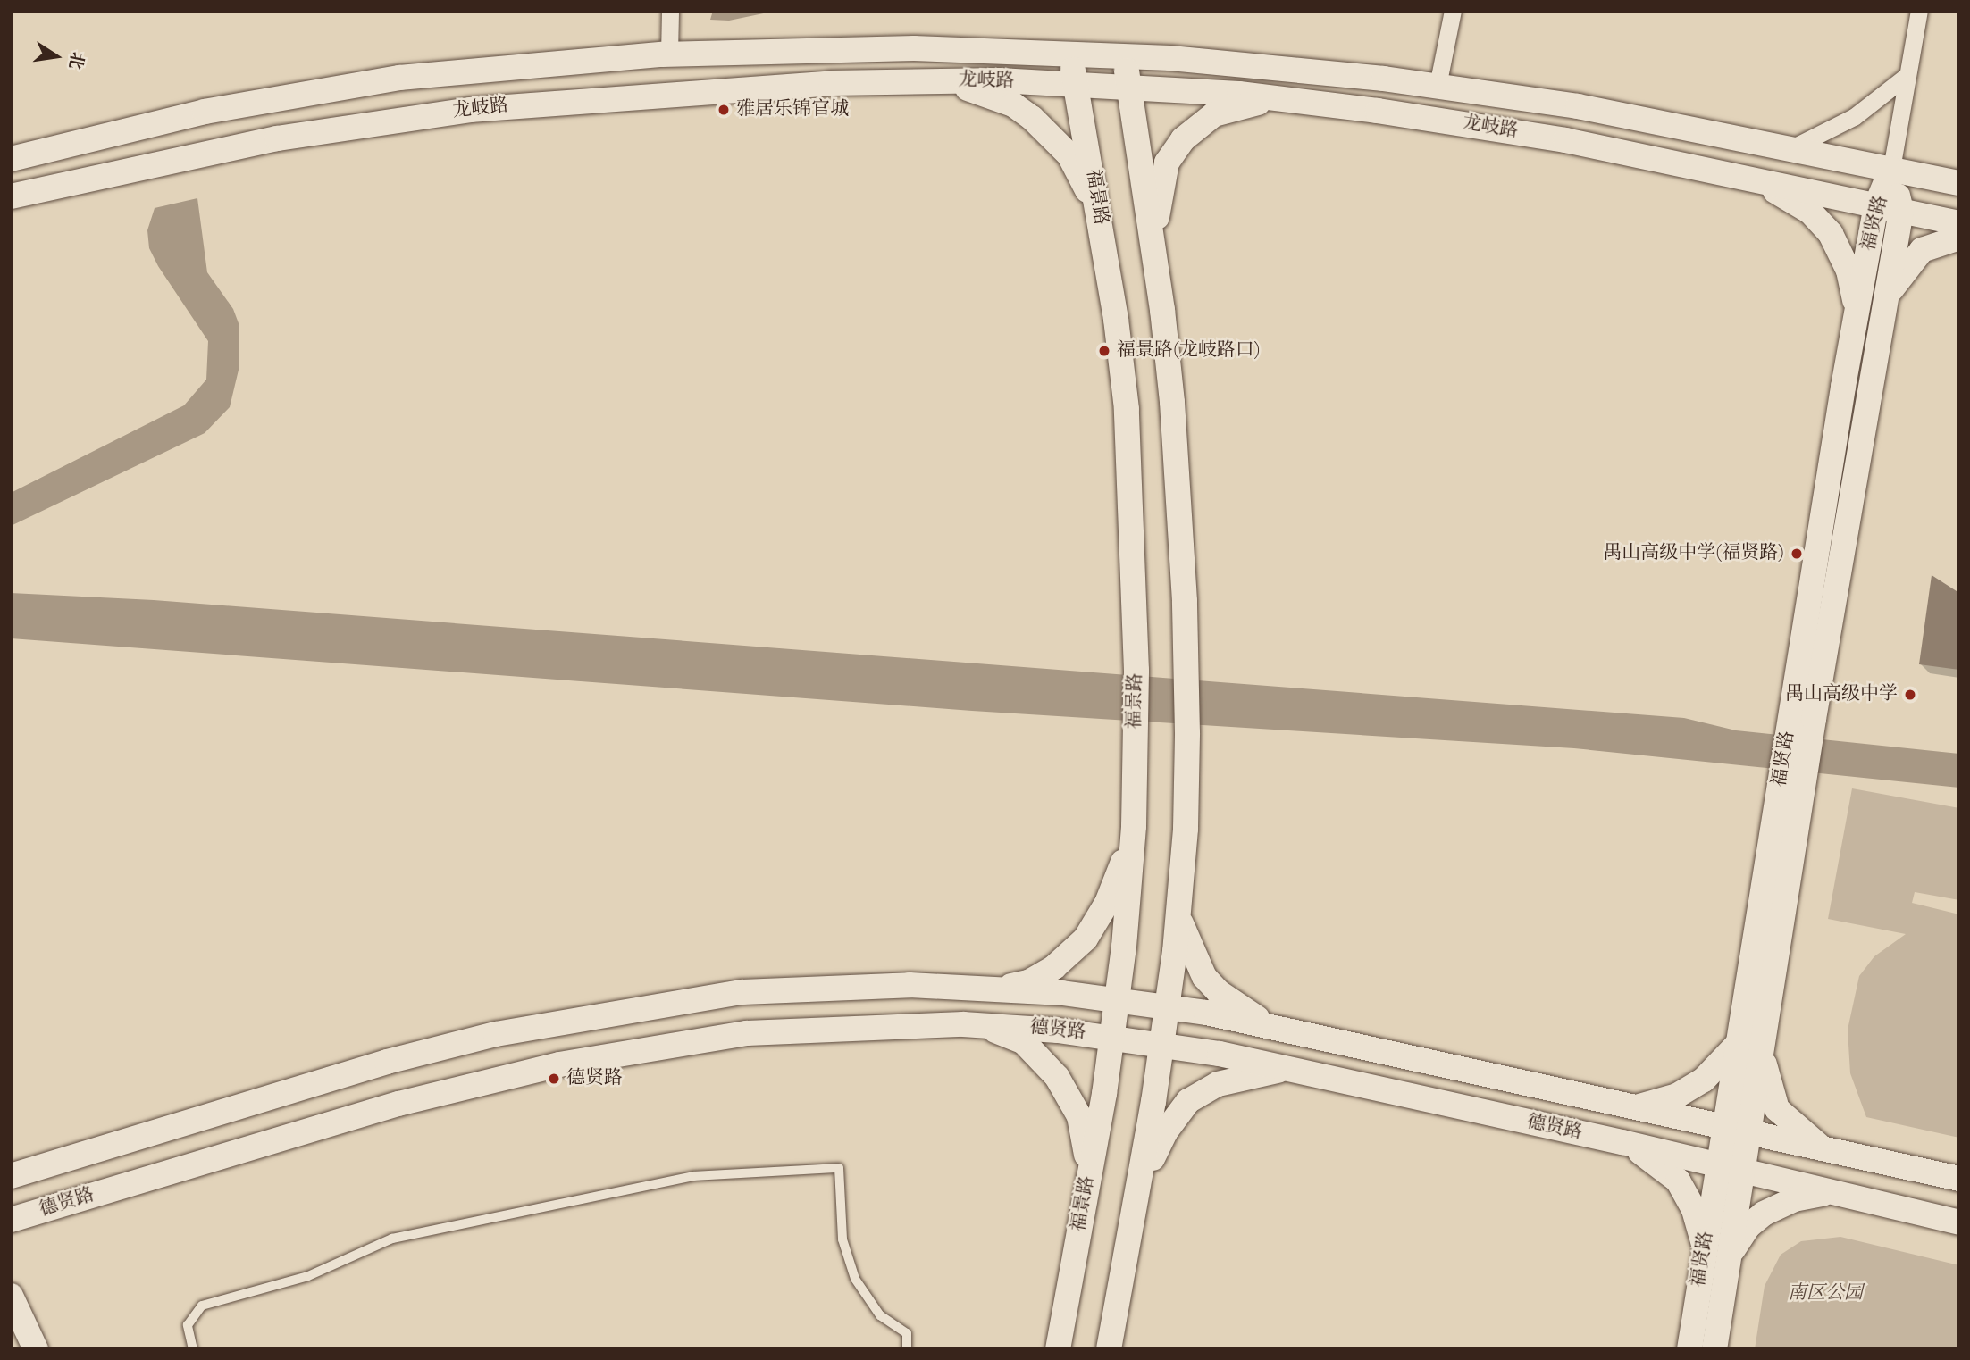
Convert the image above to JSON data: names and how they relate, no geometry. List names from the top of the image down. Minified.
{"streets":{"street":["龙岐路","福景路","福贤路","德贤路"]},"crossings":[["龙岐路","福景路"],["龙岐路","福贤路"],["福景路","德贤路"],["福贤路","德贤路"]],"parks":["南区公园"],"places":["雅居乐锦官城","福景路(龙岐路口)","禺山高级中学(福贤路)","禺山高级中学","德贤路"],"north":"right"}
